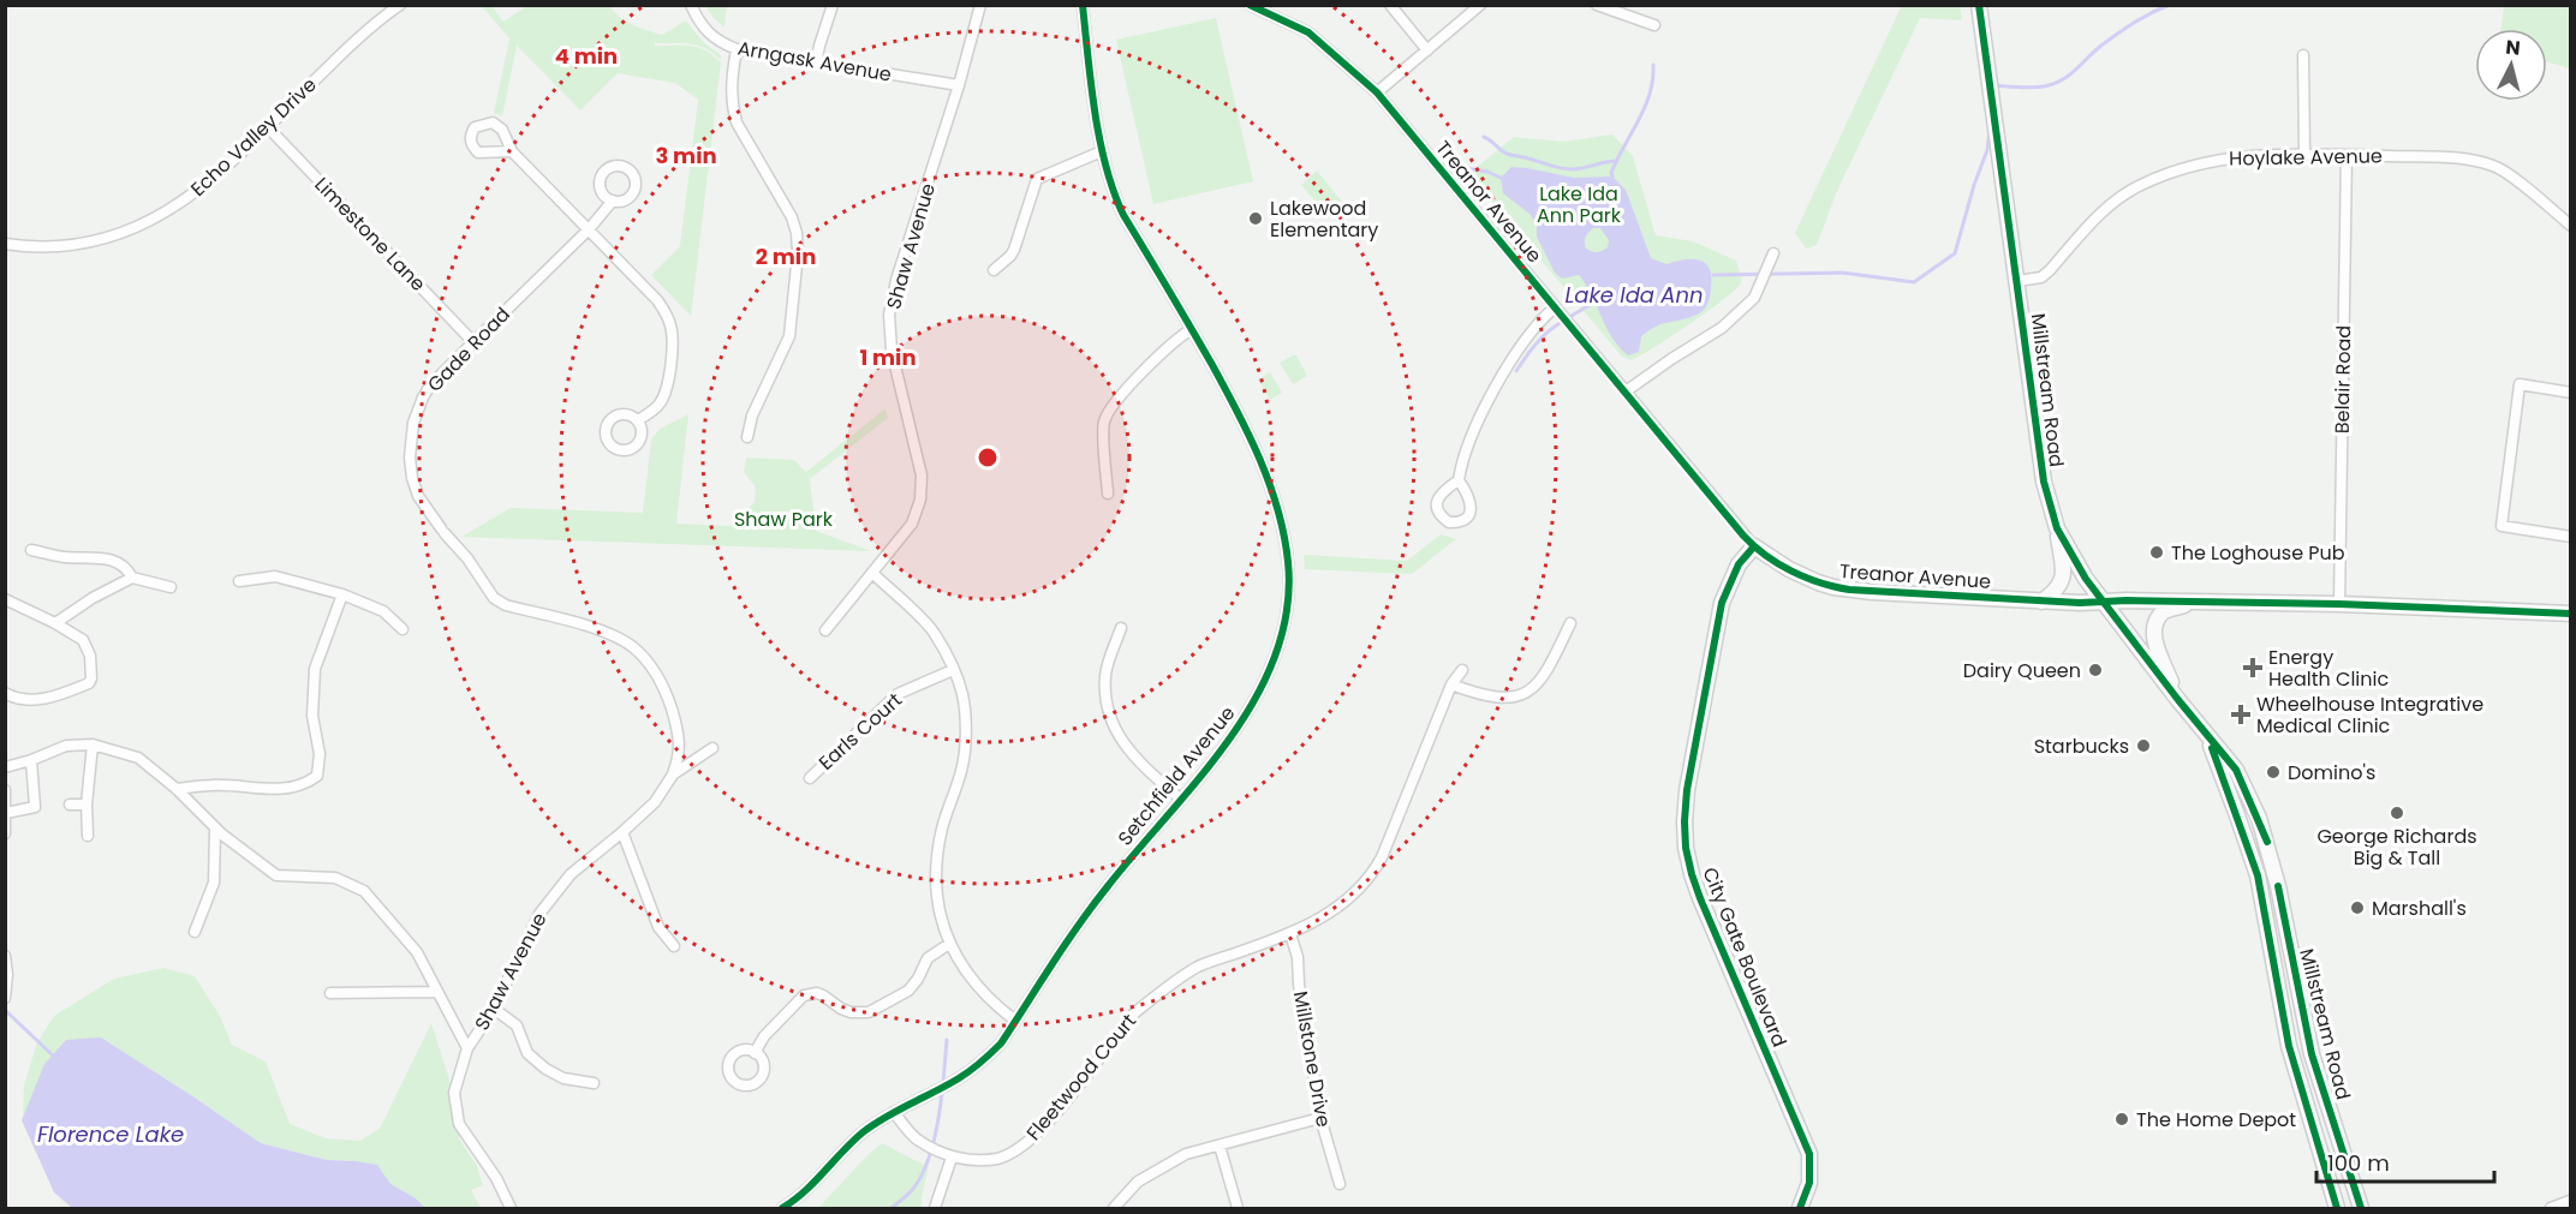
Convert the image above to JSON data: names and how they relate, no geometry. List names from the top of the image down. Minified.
{"streets":{"main road":["Treanor Avenue","Millstream Road","City Gate Boulevard"],"street":["Arngask Avenue","Echo Valley Drive","Hoylake Avenue","Limestone Lane","Shaw Avenue","Gade Road","Belair Road","Earls Court","Setchfield Avenue","Millstone Drive","Fleetwood Court"]},"crossings":[["Arngask Avenue","Shaw Avenue"],["Echo Valley Drive","Limestone Lane"],["Hoylake Avenue","Belair Road"],["Hoylake Avenue","Millstream Road"],["Treanor Avenue","Belair Road"],["Treanor Avenue","Millstream Road"],["Treanor Avenue","City Gate Boulevard"],["Limestone Lane","Gade Road"],["Shaw Avenue","Gade Road"],["Setchfield Avenue","Fleetwood Court"],["Millstone Drive","Fleetwood Court"]],"water":["Lake Ida Ann","Florence Lake"],"parks":["Lake Ida Ann Park","Shaw Park"],"places":{"other":["Lakewood Elementary","The Loghouse Pub","Dairy Queen","Starbucks","Domino's","George Richards Big & Tall","Marshall's","The Home Depot"],"health":["Energy Health Clinic","Wheelhouse Integrative Medical Clinic"]},"scale_bar":"100 m","north":"top","rings":["4 min","3 min","2 min","1 min"]}
